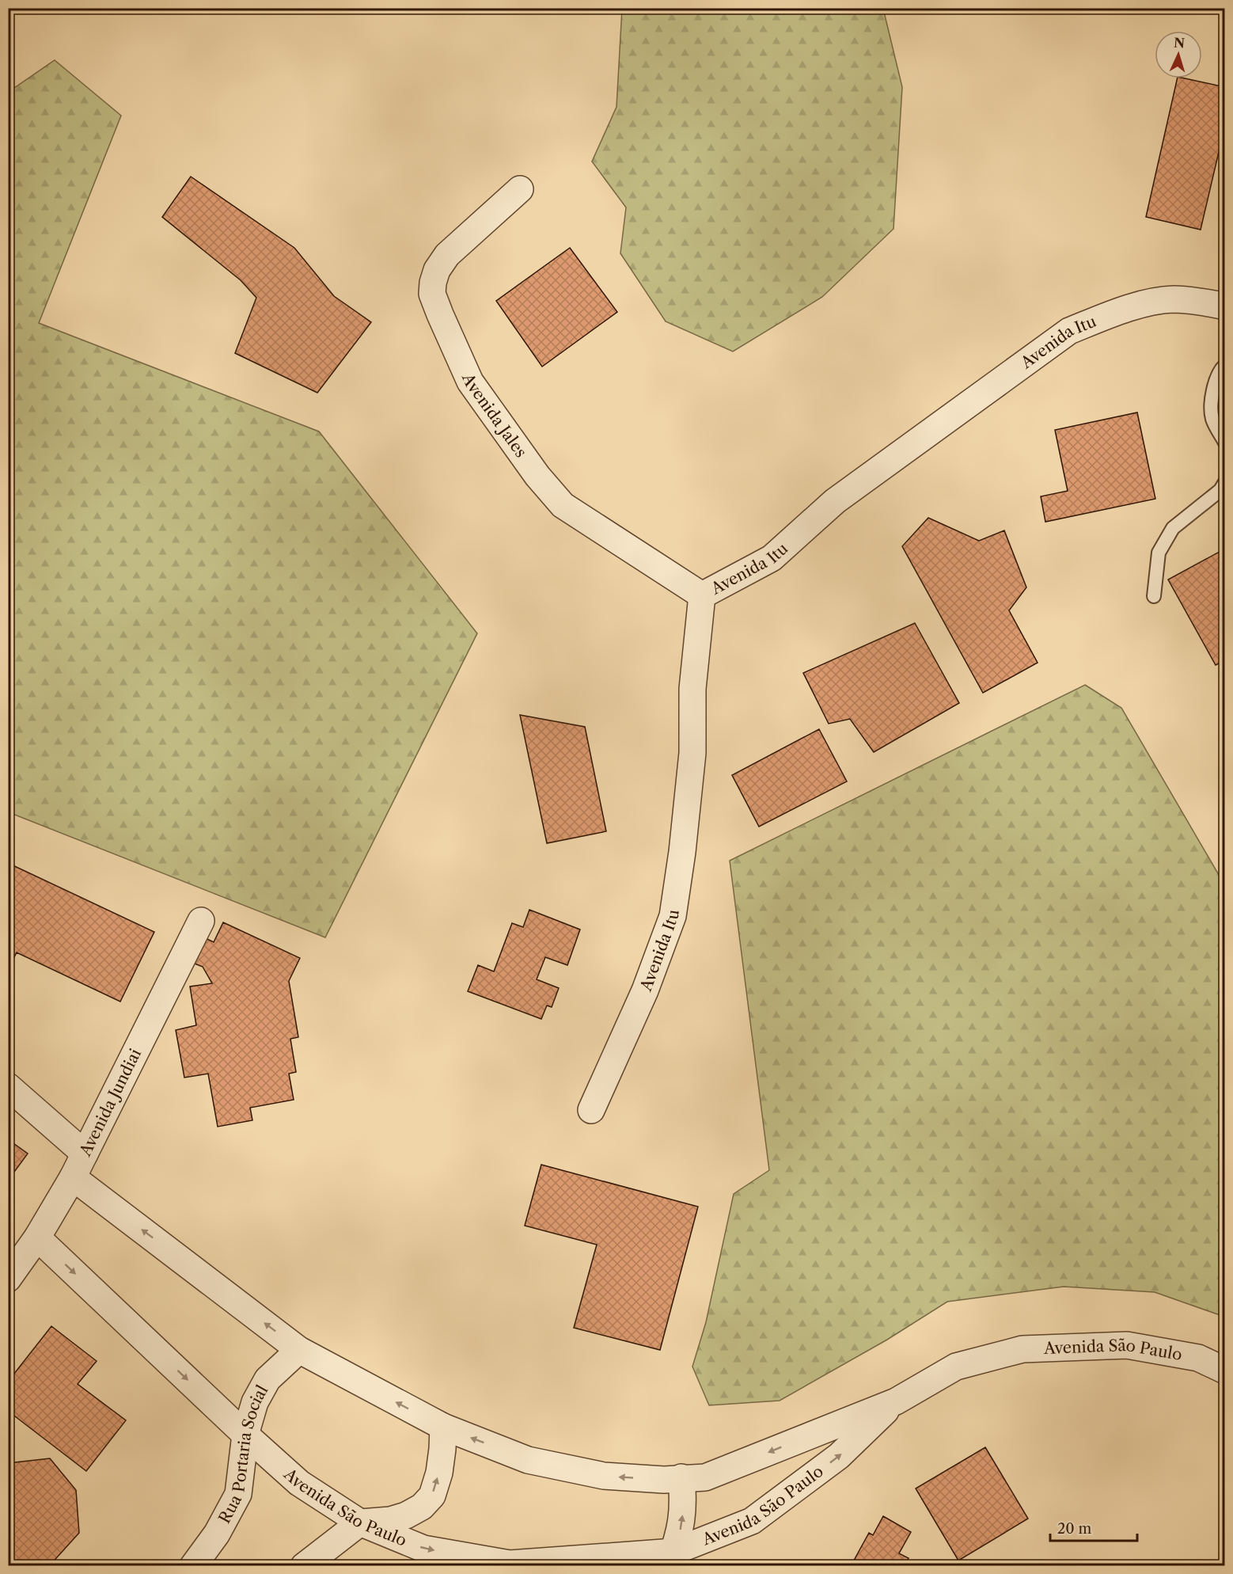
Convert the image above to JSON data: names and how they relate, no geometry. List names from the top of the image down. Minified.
{"streets":{"street":["Avenida Itu","Avenida Jales","Avenida Jundiai","Avenida São Paulo","Rua Portaria Social"]},"crossings":[["Avenida Itu","Avenida Jales"],["Avenida Jundiai","Avenida São Paulo"],["Avenida São Paulo","Rua Portaria Social"]],"scale_bar":"20 m","north":"top"}
